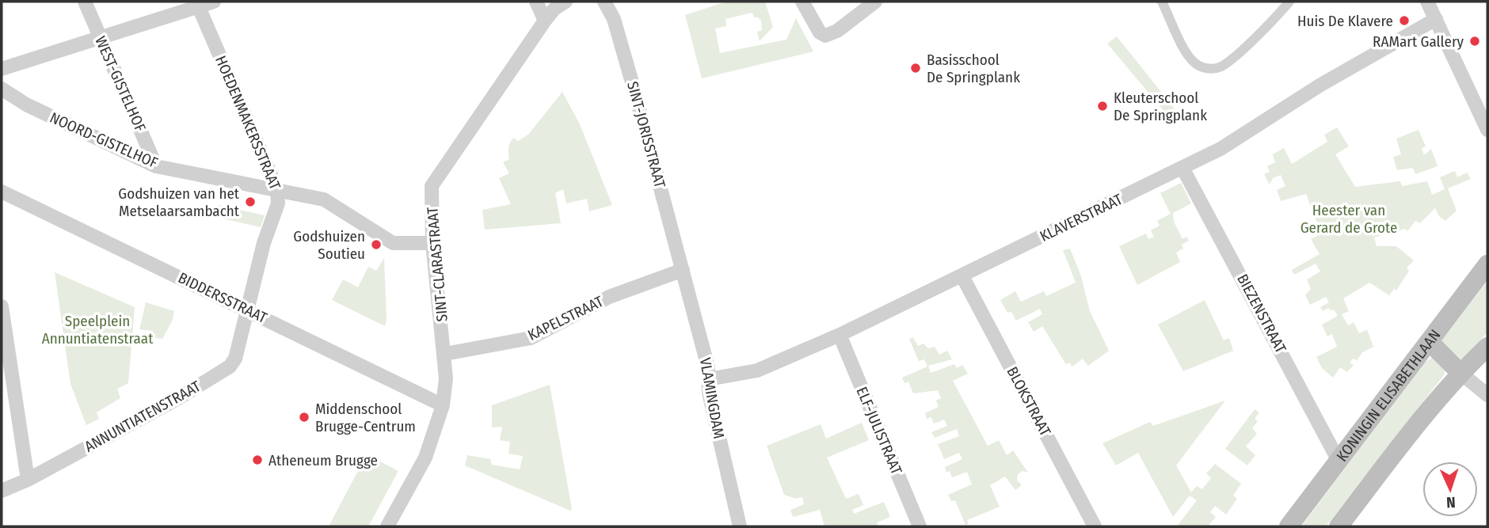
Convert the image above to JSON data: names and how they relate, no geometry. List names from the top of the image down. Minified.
{"streets":{"main road":["KONINGIN ELISABETHLAAN"],"street":["WEST-GISTELHOF","HOEDENMAKERSSTRAAT","SINT-JORISSTRAAT","NOORD-GISTELHOF","KLAVERSTRAAT","SINT-CLARASTRAAT","BIDDERSSTRAAT","BIEZENSTRAAT","KAPELSTRAAT","VLAMINGDAM","BLOKSTRAAT","ANNUNTIATENSTRAAT","ELF-JULISTRAAT"]},"crossings":[["WEST-GISTELHOF","NOORD-GISTELHOF"],["HOEDENMAKERSSTRAAT","NOORD-GISTELHOF"],["HOEDENMAKERSSTRAAT","BIDDERSSTRAAT"],["HOEDENMAKERSSTRAAT","ANNUNTIATENSTRAAT"],["SINT-JORISSTRAAT","KAPELSTRAAT"],["SINT-JORISSTRAAT","VLAMINGDAM"],["NOORD-GISTELHOF","SINT-CLARASTRAAT"],["KLAVERSTRAAT","BIEZENSTRAAT"],["KLAVERSTRAAT","VLAMINGDAM"],["KLAVERSTRAAT","BLOKSTRAAT"],["KLAVERSTRAAT","ELF-JULISTRAAT"],["SINT-CLARASTRAAT","BIDDERSSTRAAT"],["SINT-CLARASTRAAT","KAPELSTRAAT"],["BIDDERSSTRAAT","ANNUNTIATENSTRAAT"],["BIEZENSTRAAT","KONINGIN ELISABETHLAAN"],["KAPELSTRAAT","VLAMINGDAM"]],"parks":["Heester van Gerard de Grote","Speelplein Annuntiatenstraat"],"places":["Huis De Klavere","RAMart Gallery","Basisschool De Springplank","Kleuterschool De Springplank","Godshuizen van het Metselaarsambacht","Godshuizen Soutieu","Middenschool Brugge-Centrum","Atheneum Brugge"],"north":"bottom"}
